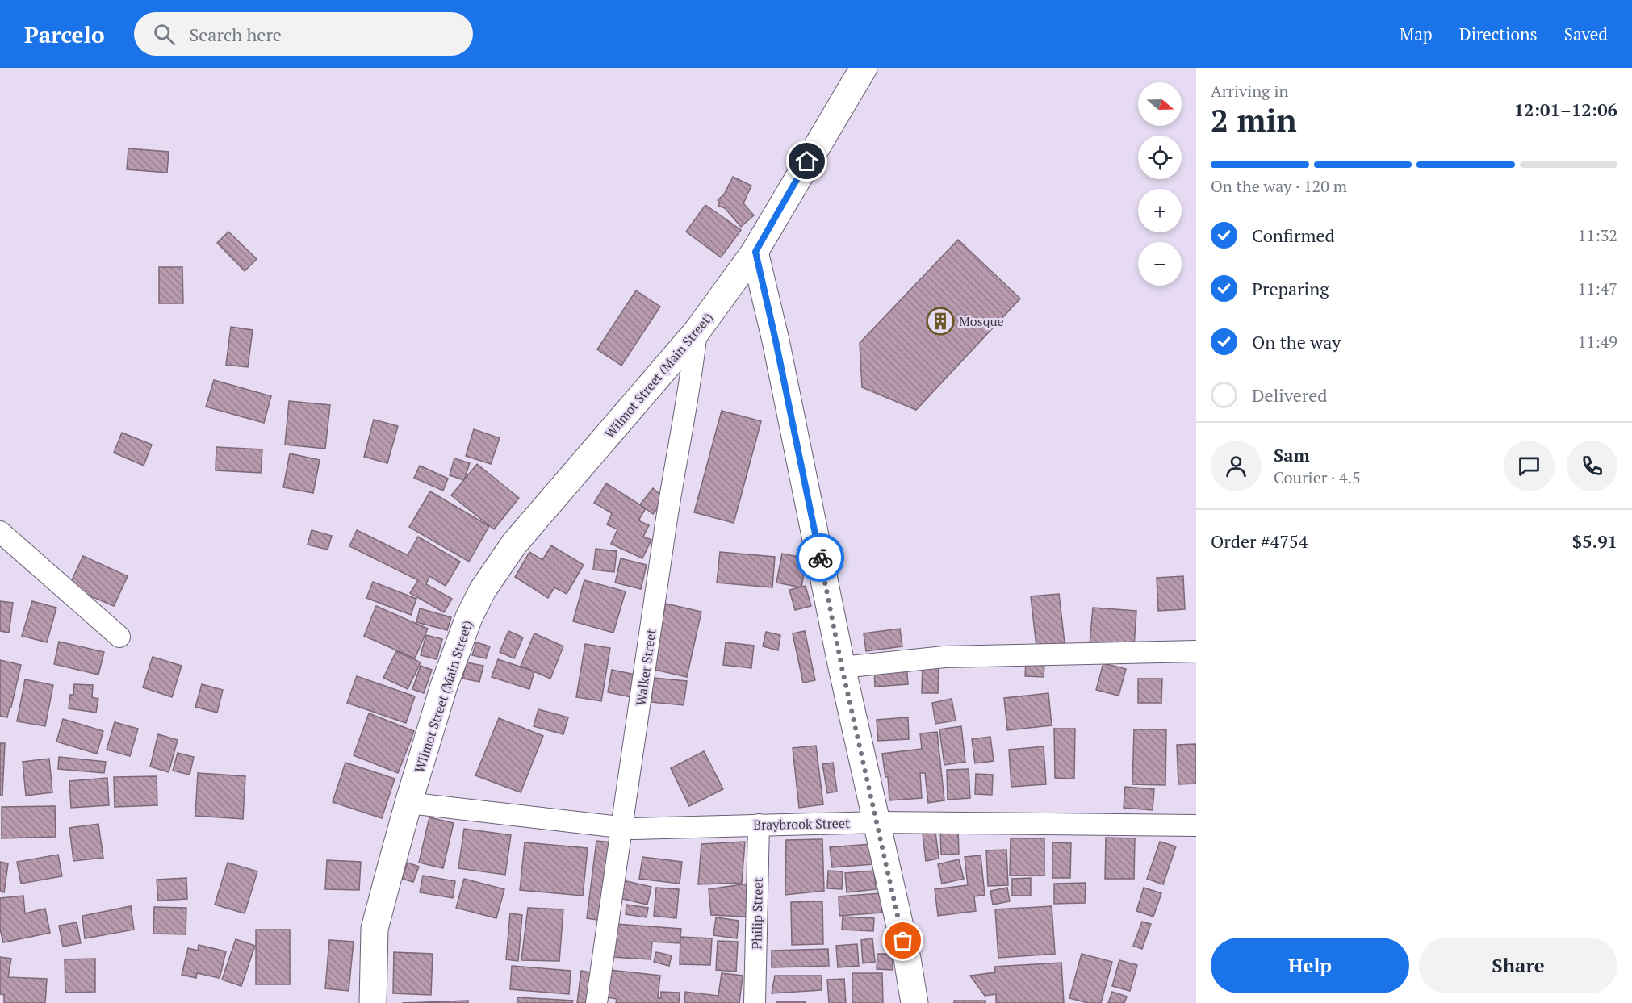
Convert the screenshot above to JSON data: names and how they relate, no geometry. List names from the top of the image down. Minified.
{"streets":{"main road":["Wilmot Street (Main Street)"],"street":["Walker Street","Braybrook Street","Philip Street"]},"crossings":[["Wilmot Street (Main Street)","Walker Street"],["Wilmot Street (Main Street)","Braybrook Street"],["Walker Street","Braybrook Street"],["Braybrook Street","Philip Street"]],"places":{"building":["Mosque"]},"north":"right","page":{"header":"Parcelo","search":"Search here","nav":["Map","Directions","Saved"],"heading":["2 min","Arriving in","12:01–12:06"],"panel":["Sam","Courier · 4.5","Order #4754","$5.91"],"map_buttons":["+","−"],"bar":"On the way · 120 m","list":[["Confirmed","11:32"],["Preparing","11:47"],["On the way","11:49"],"Delivered"],"buttons":["Help","Share"]}}
